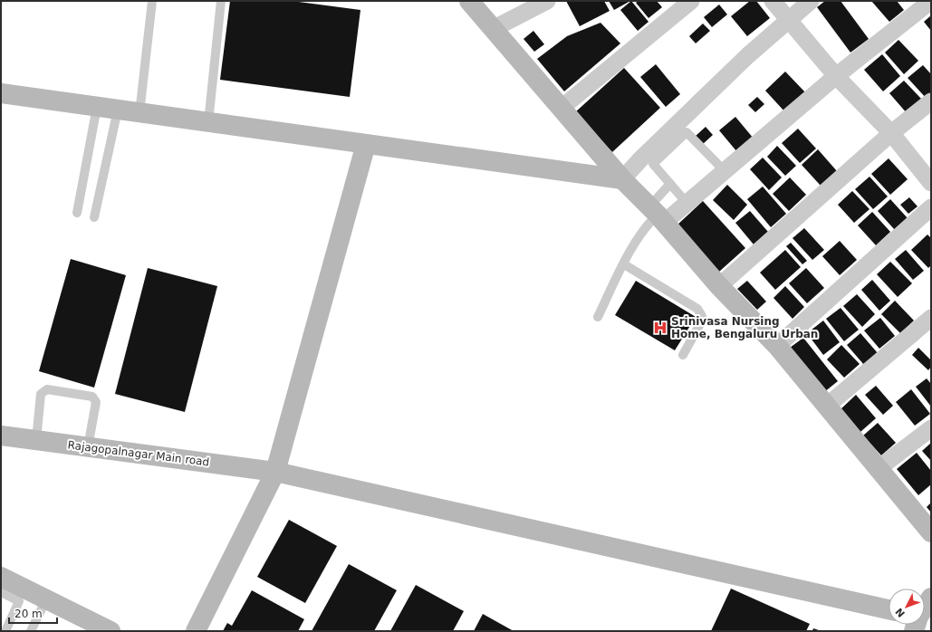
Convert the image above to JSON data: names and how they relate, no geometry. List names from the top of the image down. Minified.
{"streets":{"street":["Rajagopalnagar Main road"]},"places":{"hospital":["Srinivasa Nursing Home, Bengaluru Urban"]},"scale_bar":"20 m","north":"bottom left"}
